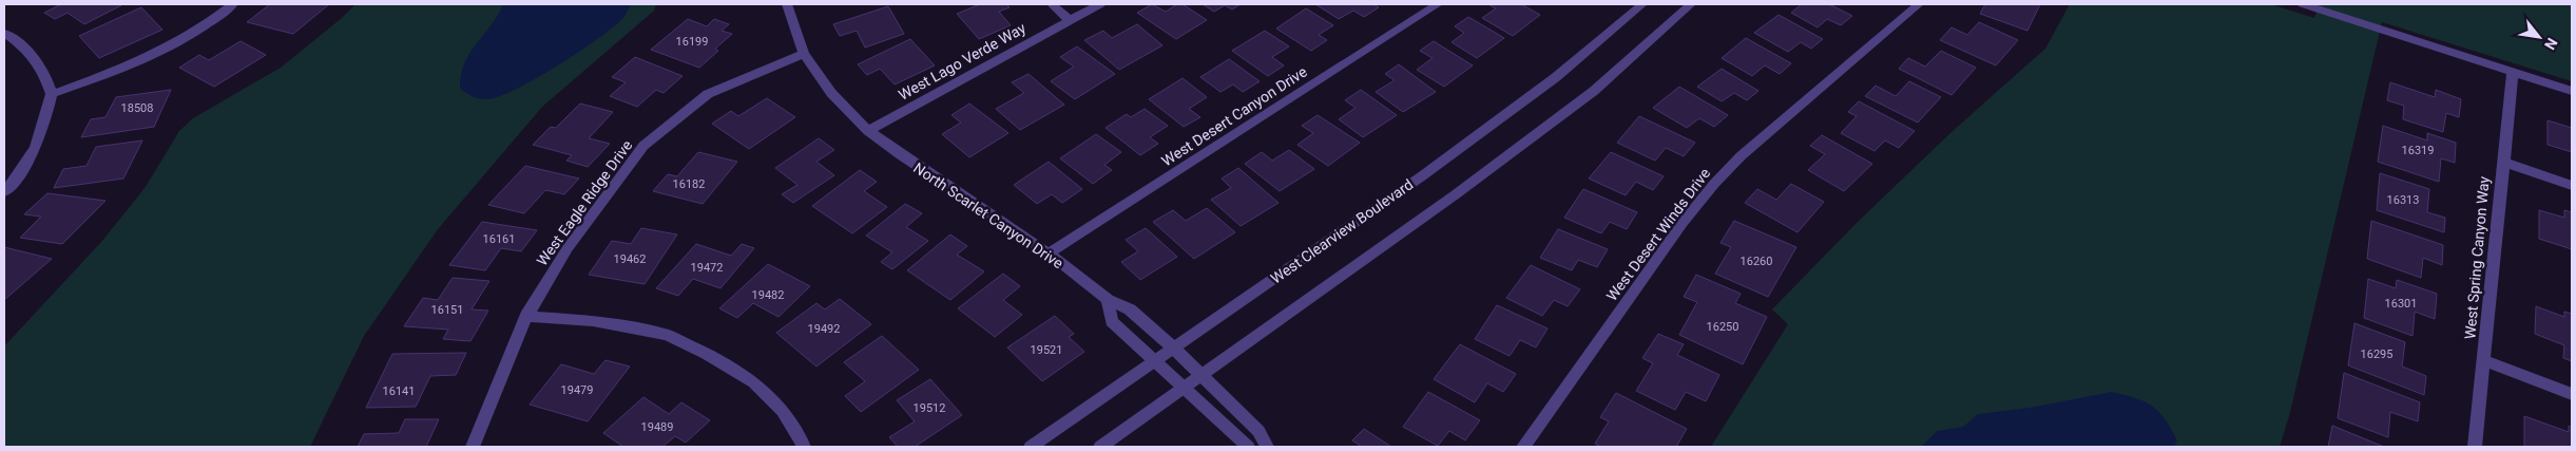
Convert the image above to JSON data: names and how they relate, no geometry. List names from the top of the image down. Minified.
{"streets":{"street":["West Lago Verde Way","West Desert Canyon Drive","West Eagle Ridge Drive","North Scarlet Canyon Drive","West Clearview Boulevard","West Desert Winds Drive","West Spring Canyon Way"]},"crossings":[["West Lago Verde Way","North Scarlet Canyon Drive"],["West Desert Canyon Drive","North Scarlet Canyon Drive"],["West Eagle Ridge Drive","North Scarlet Canyon Drive"],["North Scarlet Canyon Drive","West Clearview Boulevard"]],"house_numbers":["16199","18508","16319","16182","16313","16161","19462","16260","19472","19482","16301","16151","16250","19492","19521","16295","19479","16141","19512","19489"],"north":"bottom right"}
